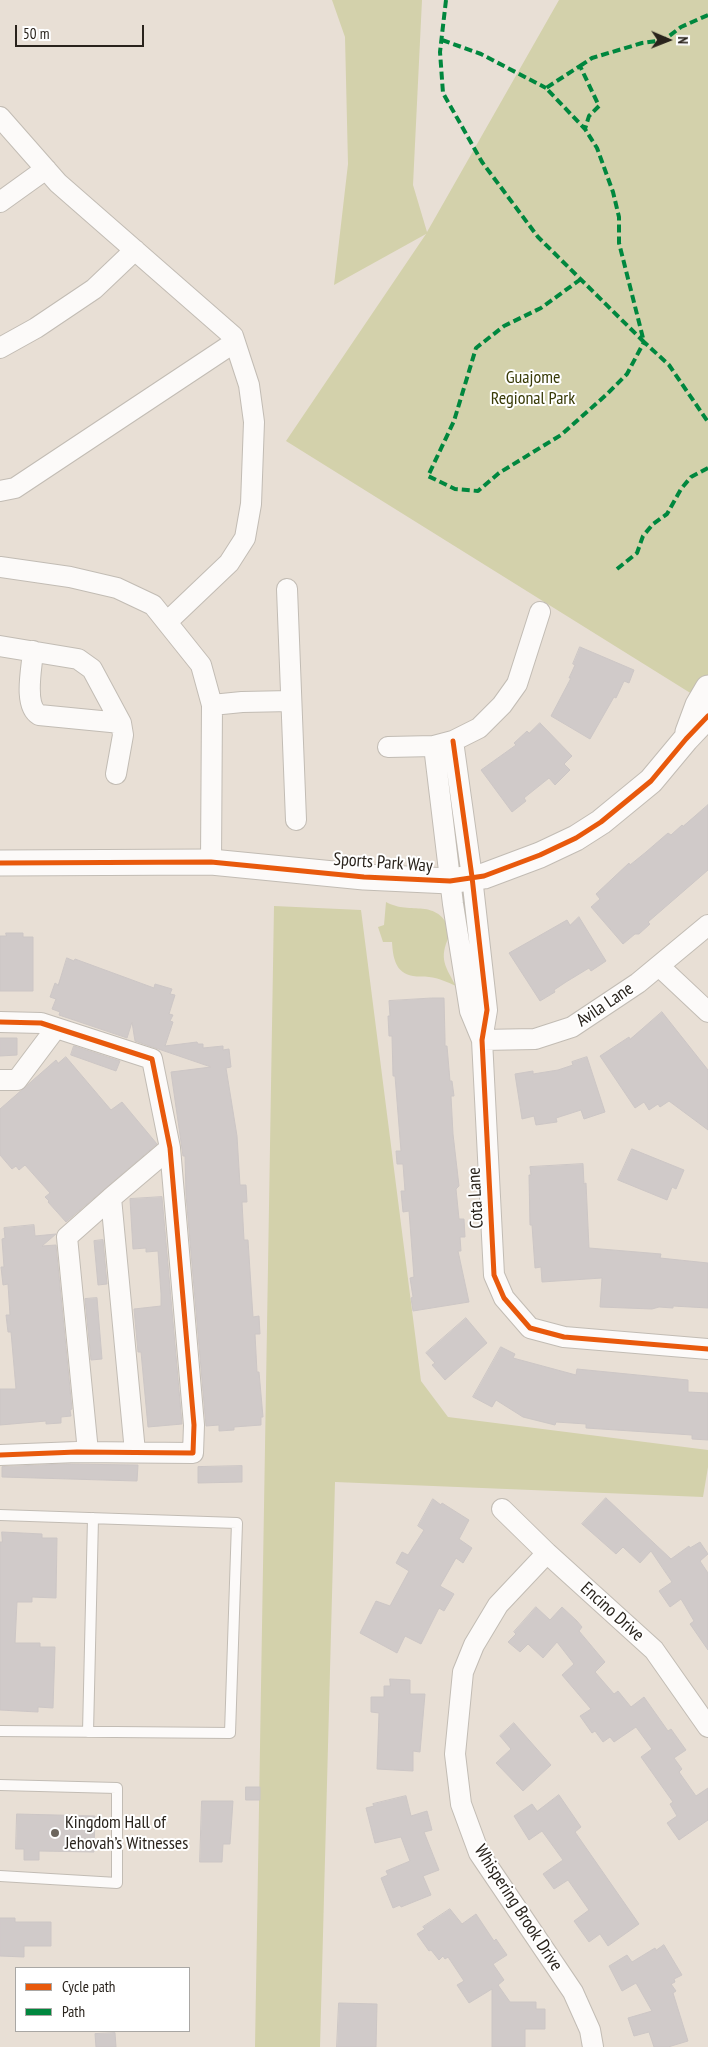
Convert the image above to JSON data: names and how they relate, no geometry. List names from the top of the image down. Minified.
{"streets":{"street":["Sports Park Way","Avila Lane","Cota Lane","Encino Drive","Whispering Brook Drive"]},"crossings":[["Sports Park Way","Cota Lane"],["Avila Lane","Cota Lane"],["Encino Drive","Whispering Brook Drive"]],"parks":["Guajome Regional Park"],"places":["Kingdom Hall of Jehovah’s Witnesses"],"legend":["Cycle path","Path"],"scale_bar":"50 m","north":"right"}
